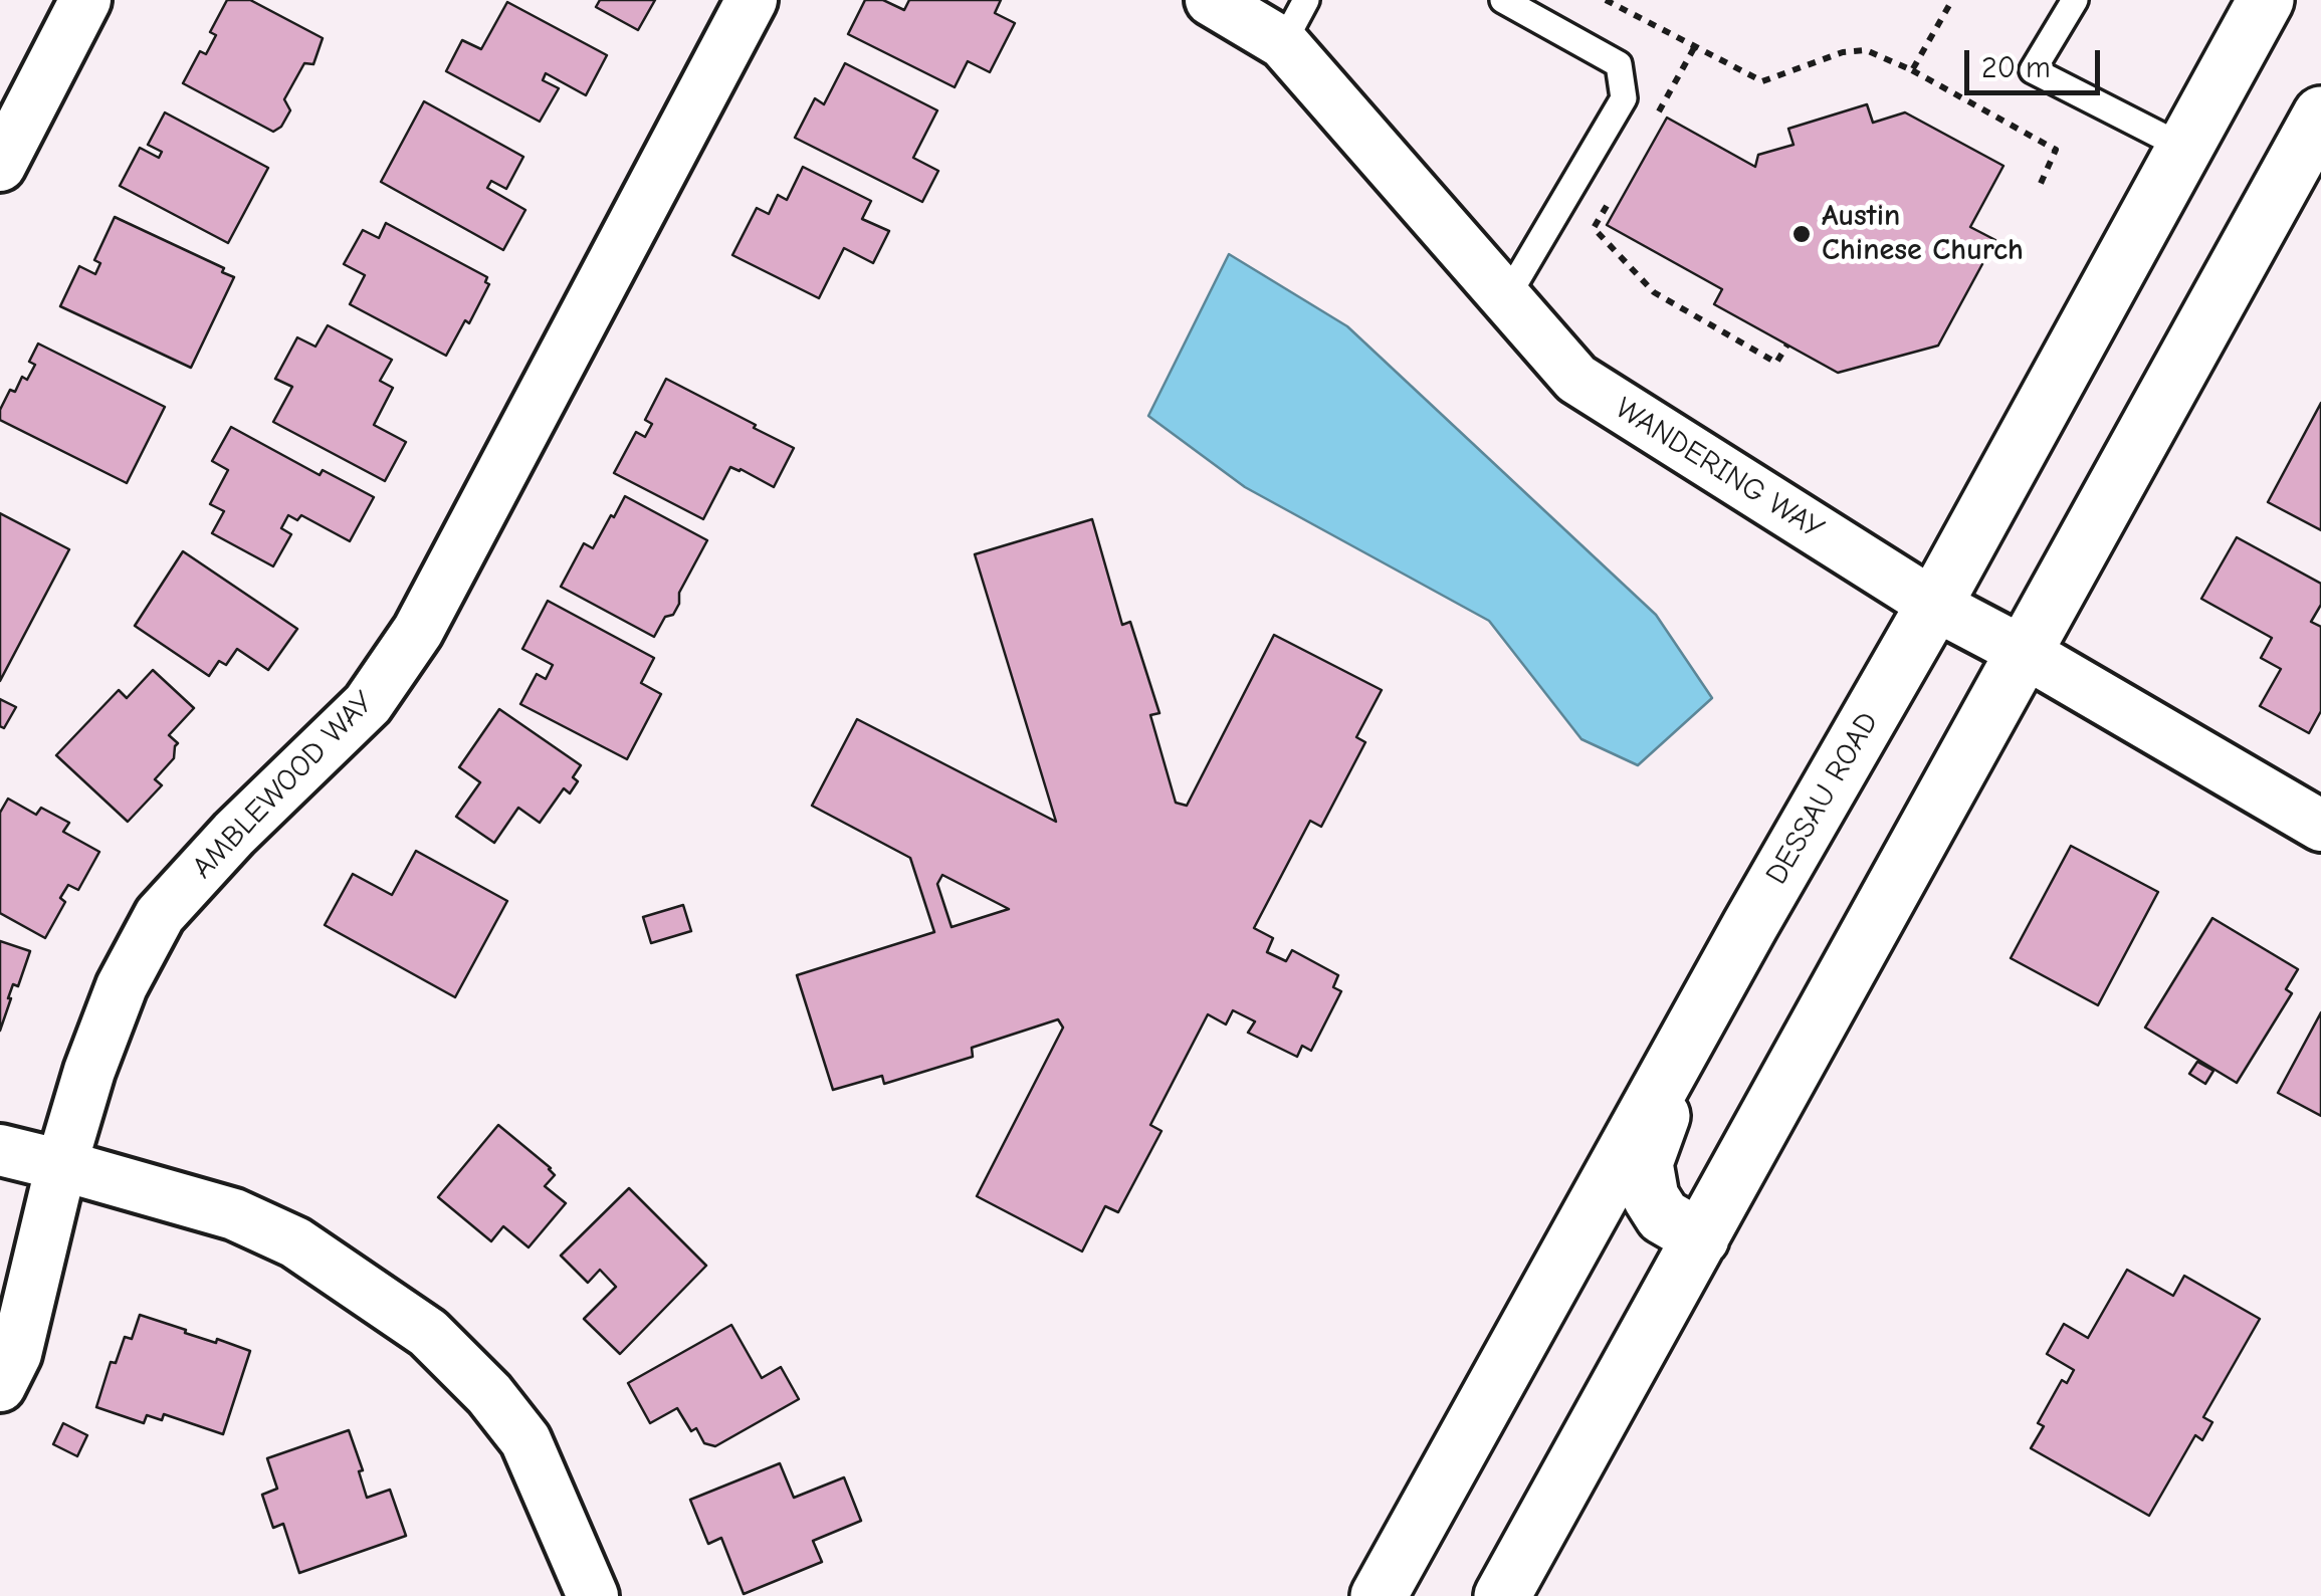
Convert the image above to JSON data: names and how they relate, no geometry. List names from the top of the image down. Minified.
{"streets":{"main road":["DESSAU ROAD"],"street":["WANDERING WAY","AMBLEWOOD WAY"]},"crossings":[["WANDERING WAY","DESSAU ROAD"]],"places":["Austin Chinese Church"],"scale_bar":"20 m"}
